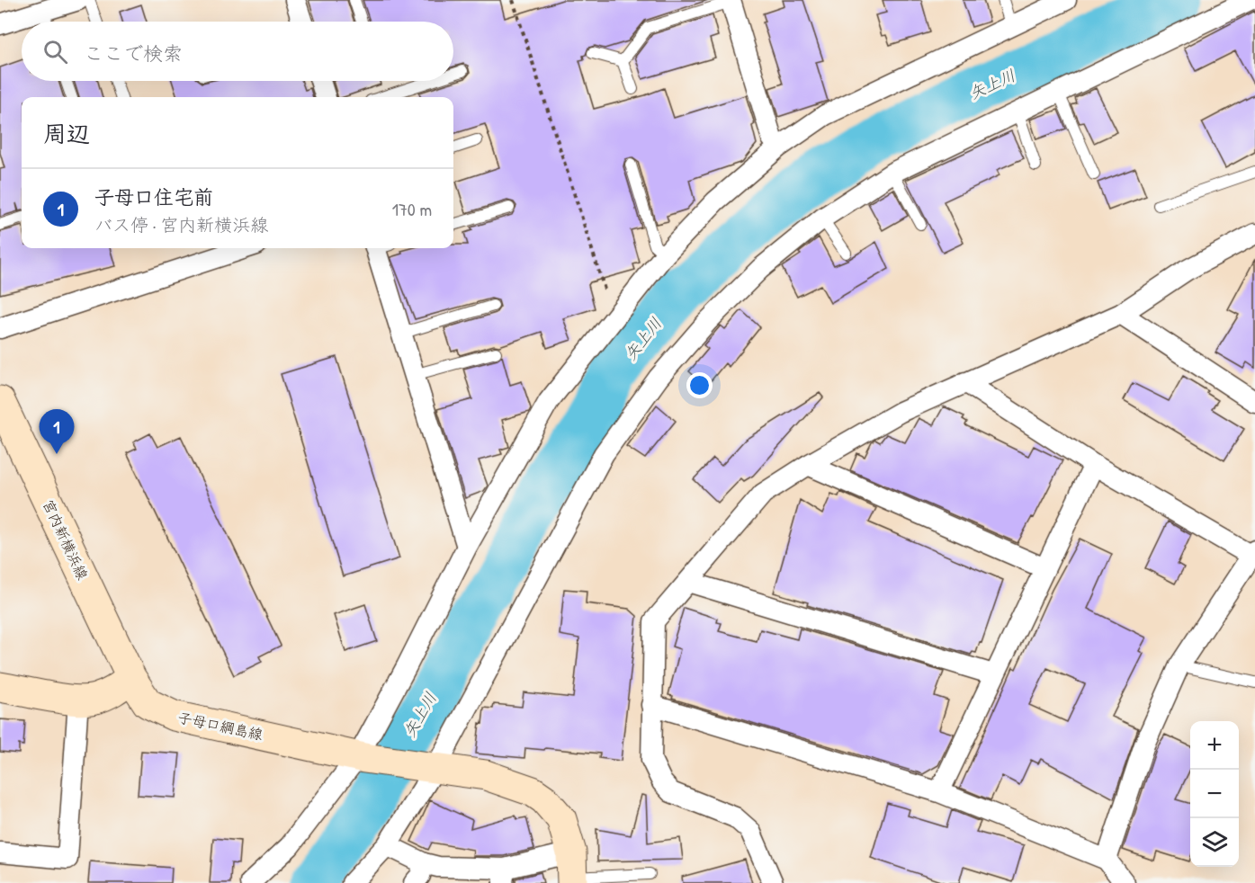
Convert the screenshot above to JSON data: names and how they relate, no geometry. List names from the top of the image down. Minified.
{"streets":{"main road":["宮内新横浜線","子母口綱島線"]},"crossings":[["宮内新横浜線","子母口綱島線"]],"water":["矢上川"],"page":{"search":"ここで検索","heading":"周辺","list":[{"mark":"1","name":"子母口住宅前","note":"バス停 · 宮内新横浜線","value":"170 m"}],"pins":"1","map_buttons":["+","−"]}}
